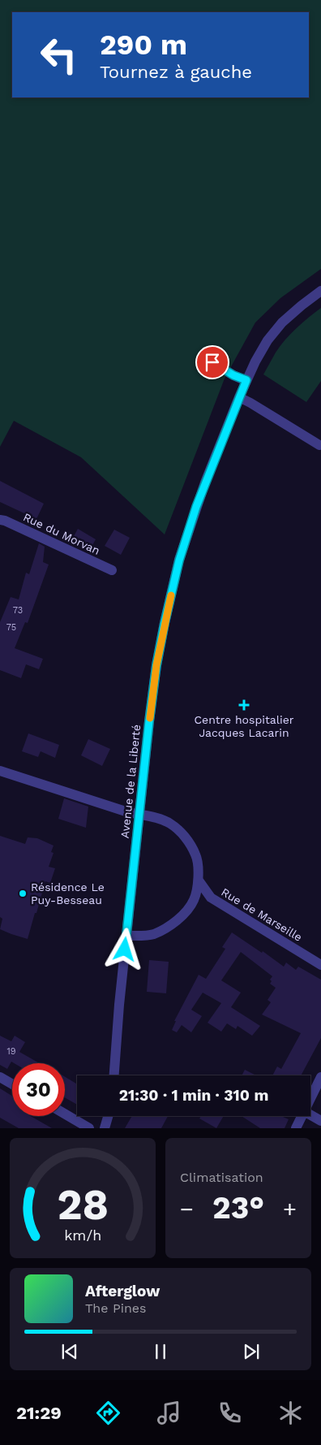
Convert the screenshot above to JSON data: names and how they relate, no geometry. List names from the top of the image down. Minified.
{"streets":{"street":["Rue du Morvan","Avenue de la Liberté","Rue de Marseille"]},"places":{"health":["Centre hospitalier Jacques Lacarin"],"other":["Résidence Le Puy-Besseau"]},"house_numbers":["73","75","19"],"page":{"turn":["290 m","Tournez à gauche"],"limit":"30","trip":"21:30 · 1 min · 310 m","tile":"Climatisation","heat":["−","23°","+"],"song":["Afterglow","The Pines"],"tabs":"21:29","gauge":["28","km/h"]}}
